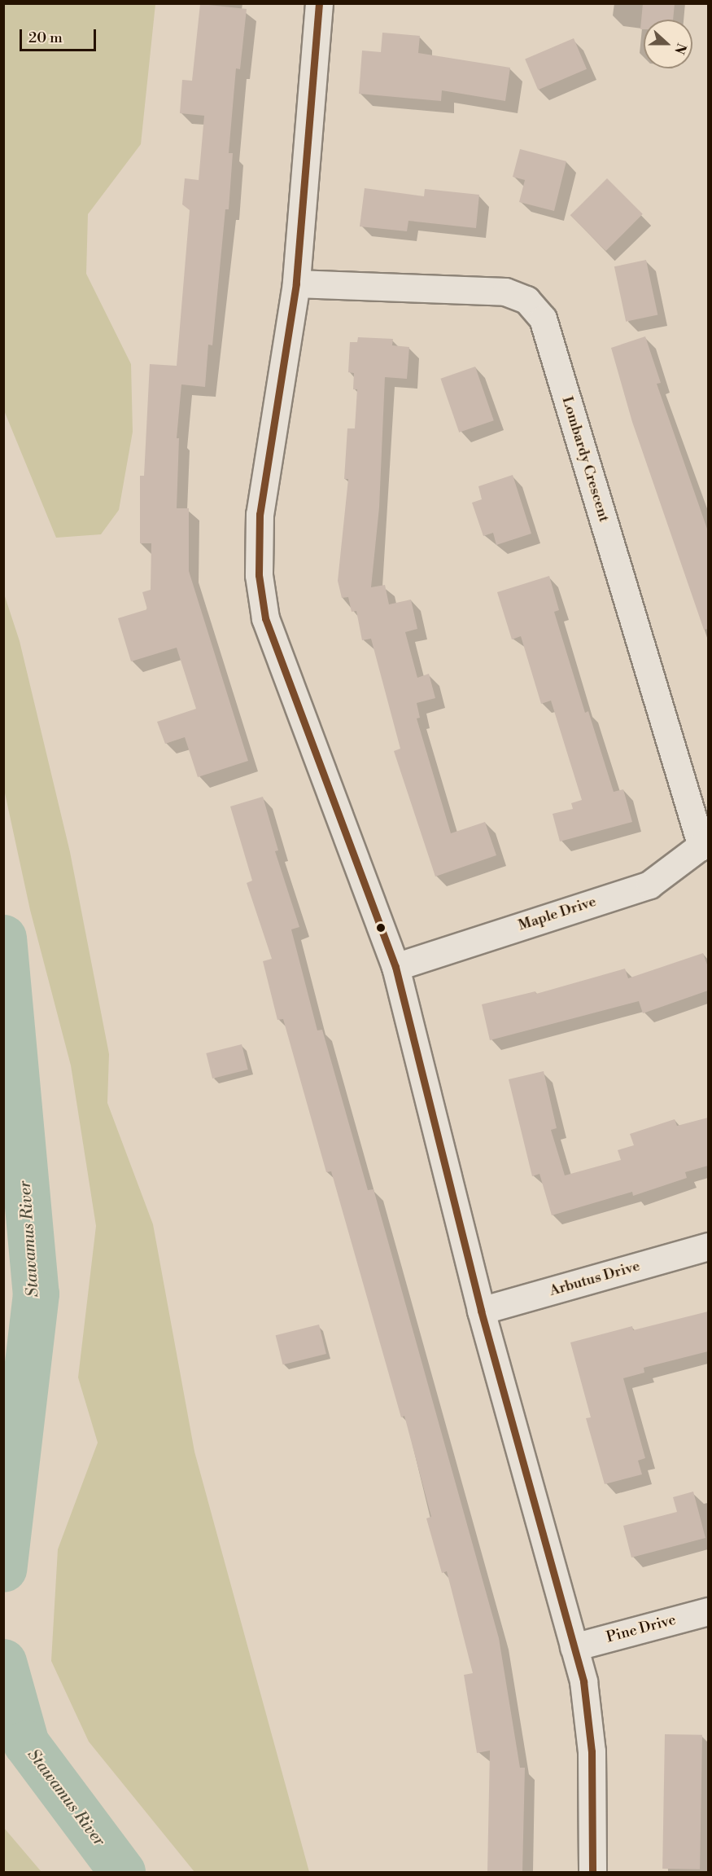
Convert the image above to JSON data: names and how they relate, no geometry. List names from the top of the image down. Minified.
{"streets":{"street":["Lombardy Crescent","Maple Drive","Arbutus Drive","Pine Drive"]},"crossings":[["Lombardy Crescent","Maple Drive"]],"water":["Stawamus River"],"scale_bar":"20 m","north":"right"}
